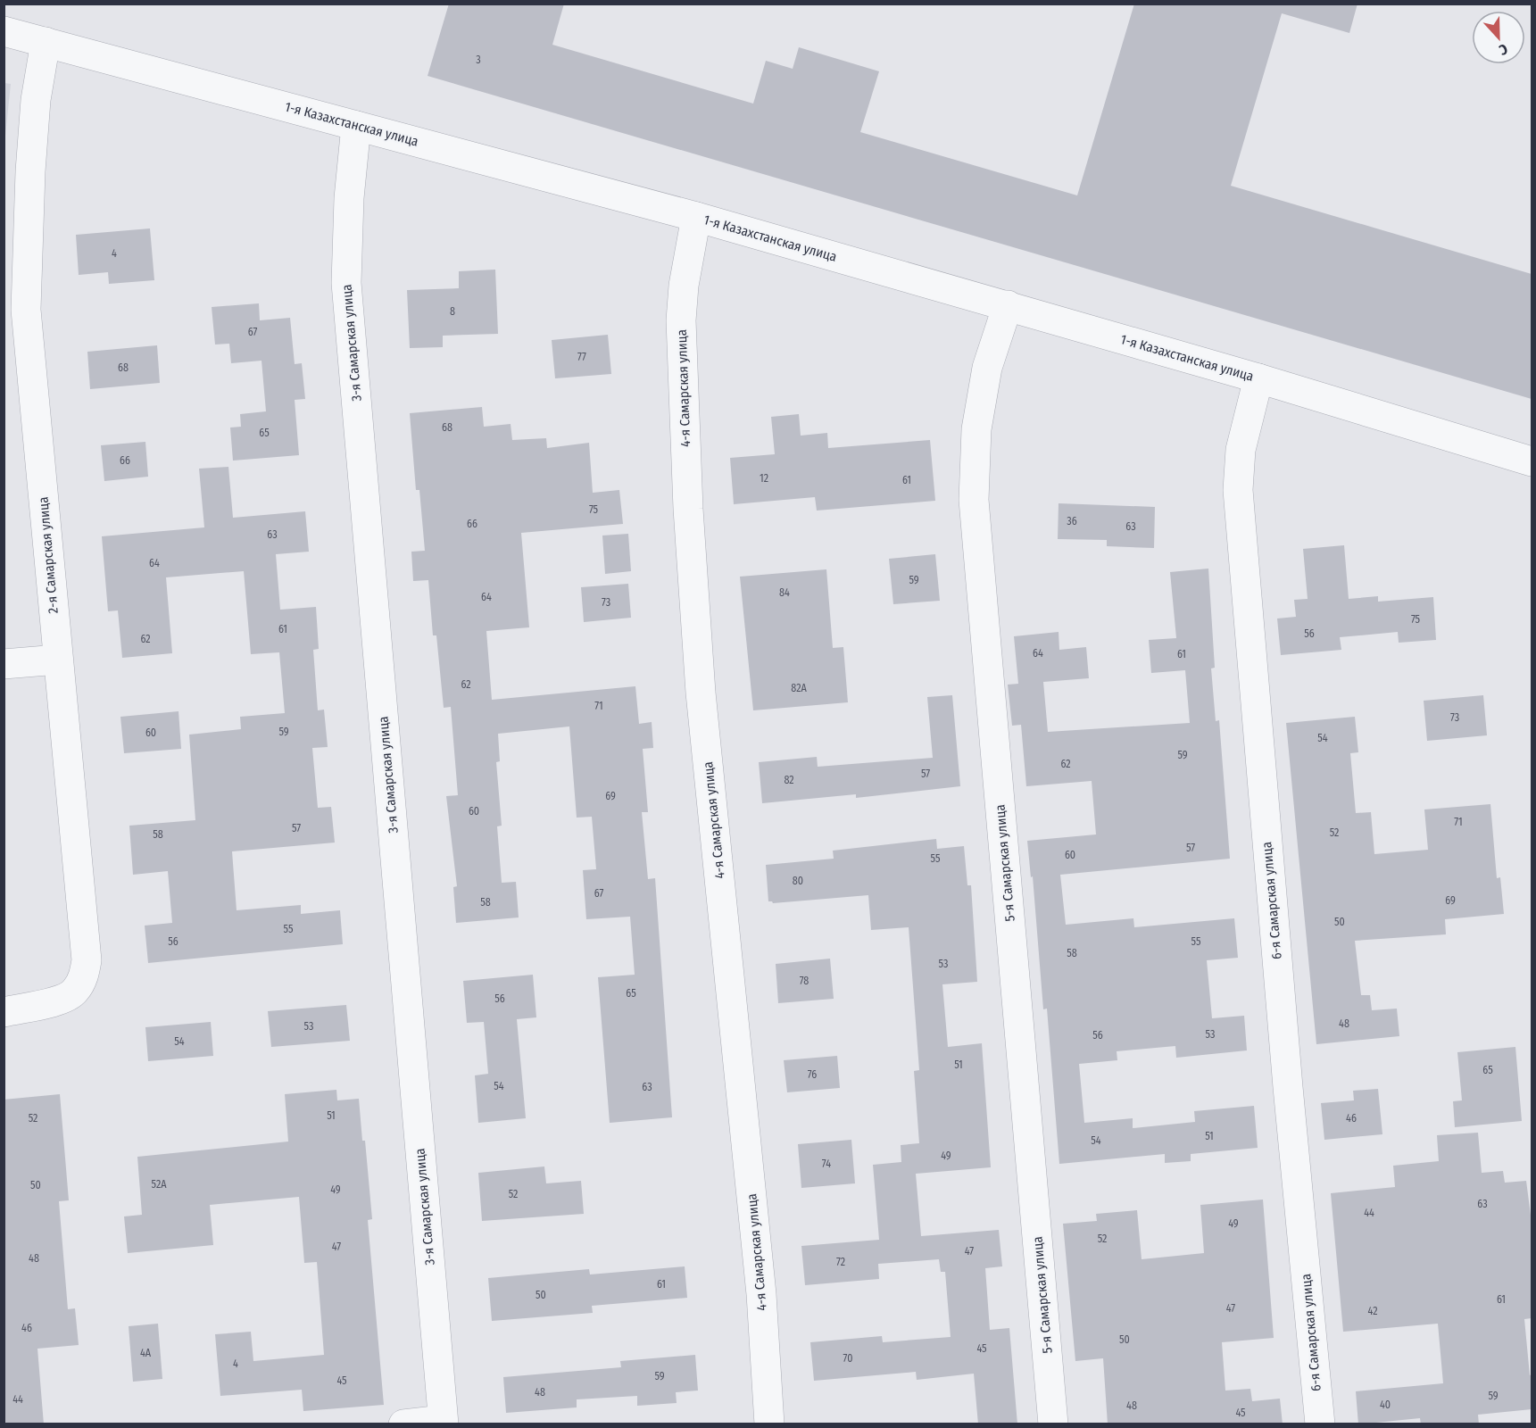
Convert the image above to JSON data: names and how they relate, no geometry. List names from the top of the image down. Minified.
{"streets":{"street":["1-я Казахстанская улица","3-я Самарская улица","4-я Самарская улица","2-я Самарская улица","5-я Самарская улица","6-я Самарская улица"]},"crossings":[["1-я Казахстанская улица","3-я Самарская улица"],["1-я Казахстанская улица","4-я Самарская улица"],["1-я Казахстанская улица","2-я Самарская улица"],["1-я Казахстанская улица","5-я Самарская улица"],["1-я Казахстанская улица","6-я Самарская улица"]],"house_numbers":["3","4","8","67","77","68","68","65","66","12","61","75","36","66","63","63","64","59","84","64","73","75","61","56","62","64","61","62","82А","71","73","59","60","54","59","62","57","82","69","60","71","57","52","58","57","60","55","80","67","69","58","50","55","56","55","58","53","78","65","56","48","53","53","56","54","51","65","76","54","63","51","52","46","51","54","49","74","52А","50","49","52","63","44","49","52","47","47","48","72","61","50","61","47","42","46","50","45","4А","70","4","59","45","48","59","44","40","48","45"],"north":"bottom"}
